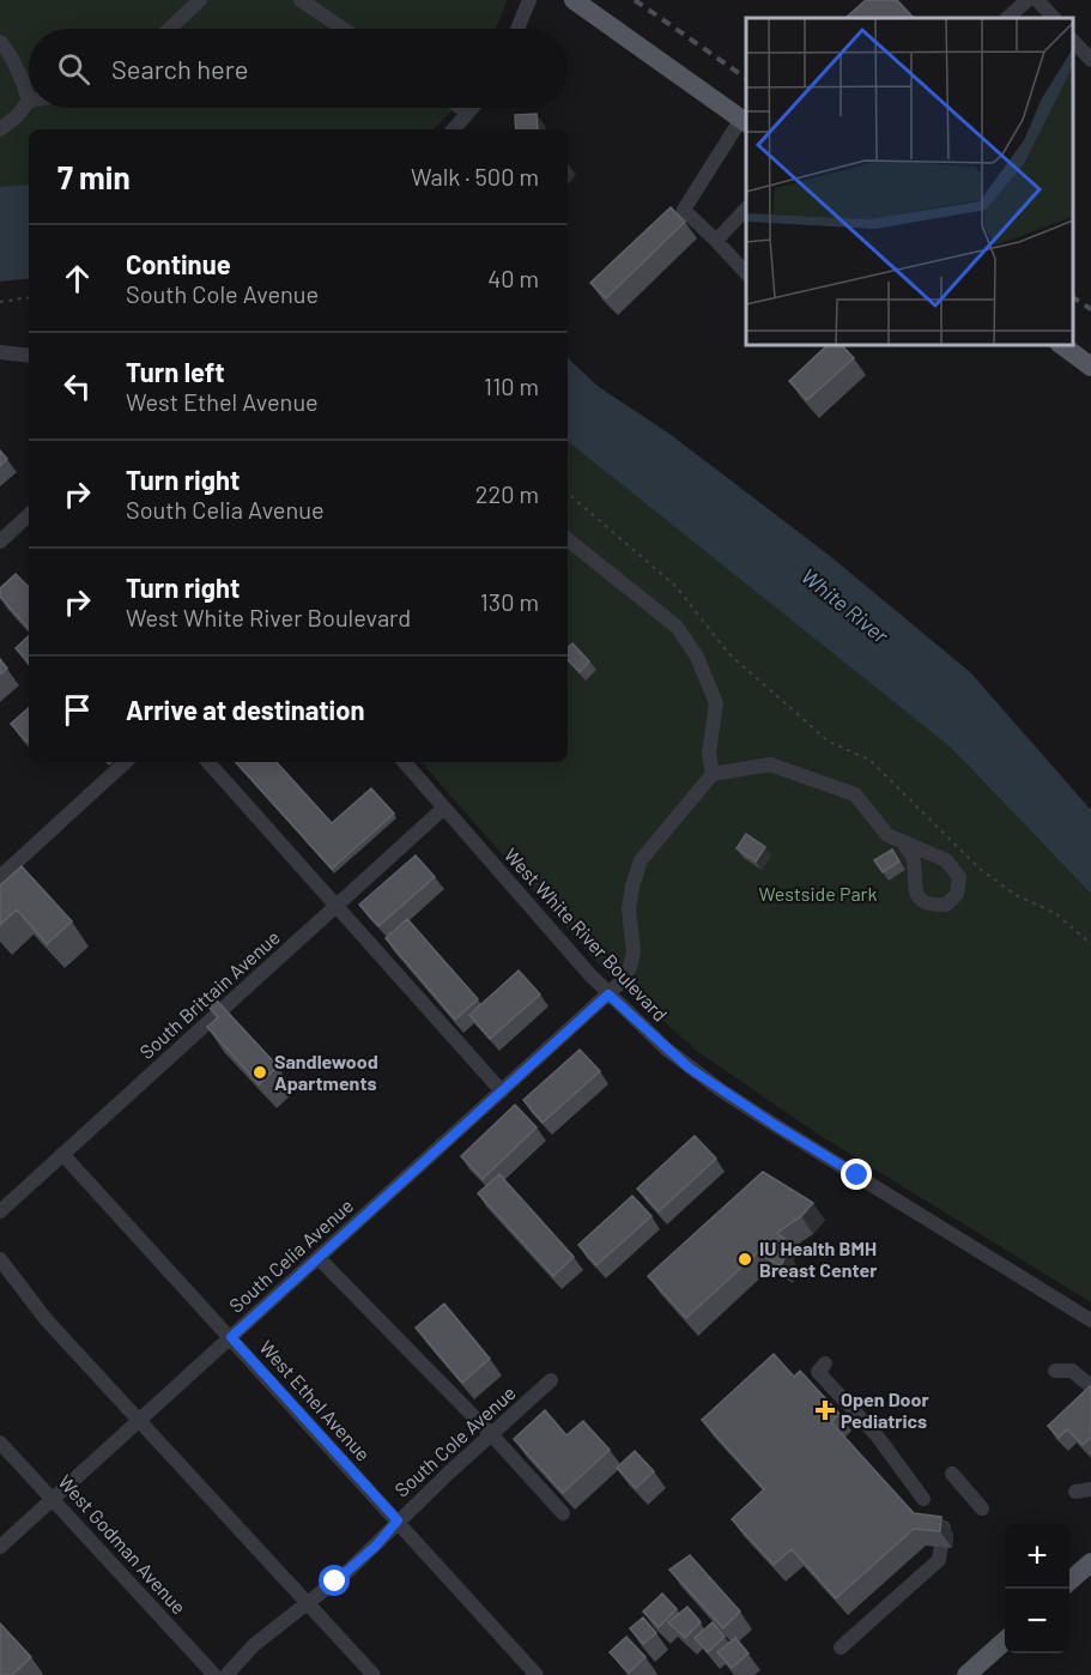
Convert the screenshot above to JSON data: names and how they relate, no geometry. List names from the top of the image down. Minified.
{"streets":{"street":["West White River Boulevard","South Brittain Avenue","South Celia Avenue","West Ethel Avenue","South Cole Avenue","West Godman Avenue"]},"crossings":[["West White River Boulevard","South Brittain Avenue"],["West White River Boulevard","South Celia Avenue"],["South Brittain Avenue","West Ethel Avenue"],["South Celia Avenue","West Ethel Avenue"],["South Celia Avenue","West Godman Avenue"],["West Ethel Avenue","South Cole Avenue"]],"water":["White River"],"parks":["Westside Park"],"places":{"other":["Sandlewood Apartments","IU Health BMH Breast Center"],"health":["Open Door Pediatrics"]},"page":{"search":"Search here","heading":["7 min","Walk · 500 m"],"list":[["Continue","South Cole Avenue","40 m"],["Turn left","West Ethel Avenue","110 m"],["Turn right","South Celia Avenue","220 m"],["Turn right","West White River Boulevard","130 m"],"Arrive at destination"],"map_buttons":["+","−"]}}
